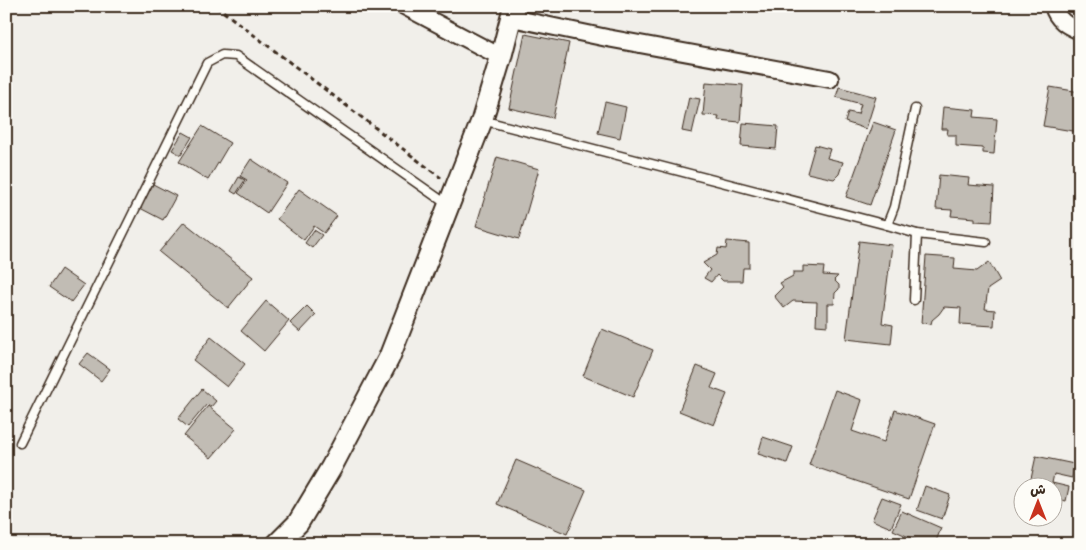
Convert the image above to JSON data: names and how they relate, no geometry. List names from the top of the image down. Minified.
{"north":"top"}
